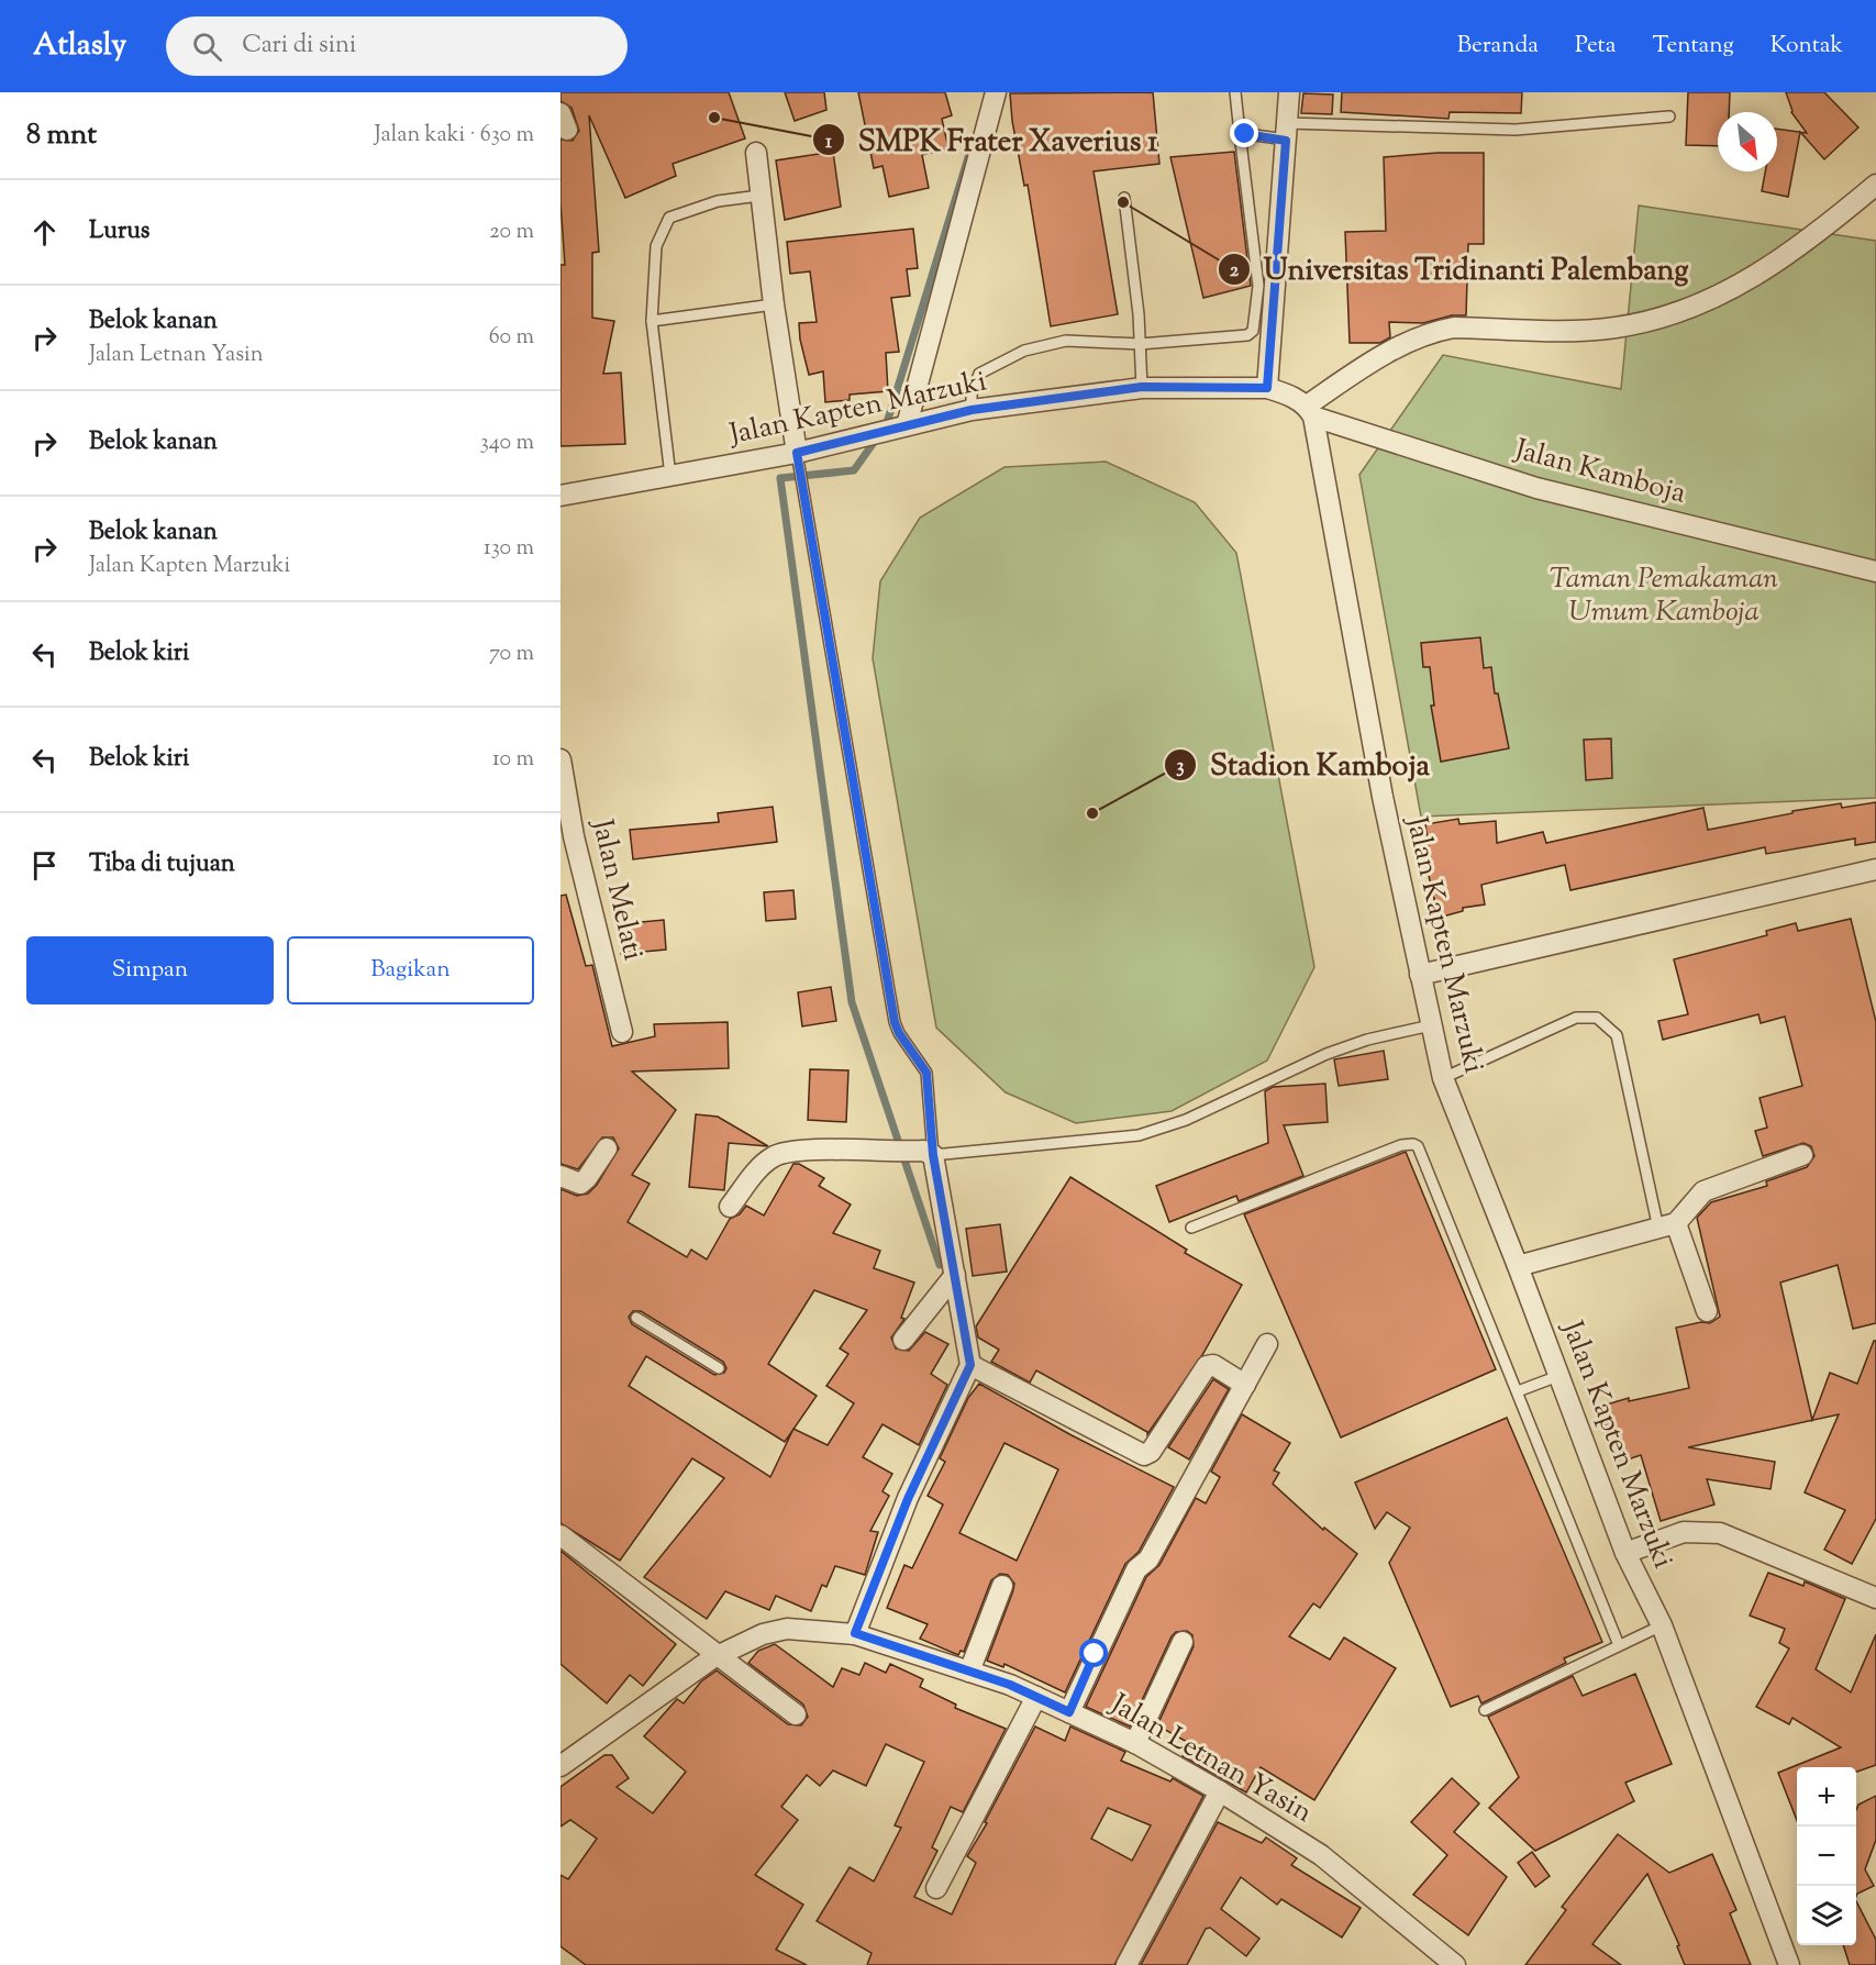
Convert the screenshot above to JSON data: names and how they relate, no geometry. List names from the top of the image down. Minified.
{"streets":{"street":["Jalan Kapten Marzuki","Jalan Kamboja","Jalan Melati","Jalan Letnan Yasin"]},"crossings":[["Jalan Kapten Marzuki","Jalan Kamboja"]],"parks":["Taman Pemakaman Umum Kamboja"],"places":["SMPK Frater Xaverius 1","Universitas Tridinanti Palembang","Stadion Kamboja"],"north":"bottom right","page":{"header":"Atlasly","search":"Cari di sini","nav":["Beranda","Peta","Tentang","Kontak"],"heading":["8 mnt","Jalan kaki · 630 m"],"list":[["Lurus","20 m"],["Belok kanan","Jalan Letnan Yasin","60 m"],["Belok kanan","340 m"],["Belok kanan","Jalan Kapten Marzuki","130 m"],["Belok kiri","70 m"],["Belok kiri","10 m"],"Tiba di tujuan"],"buttons":["Simpan","Bagikan"],"map_buttons":["+","−"]}}
